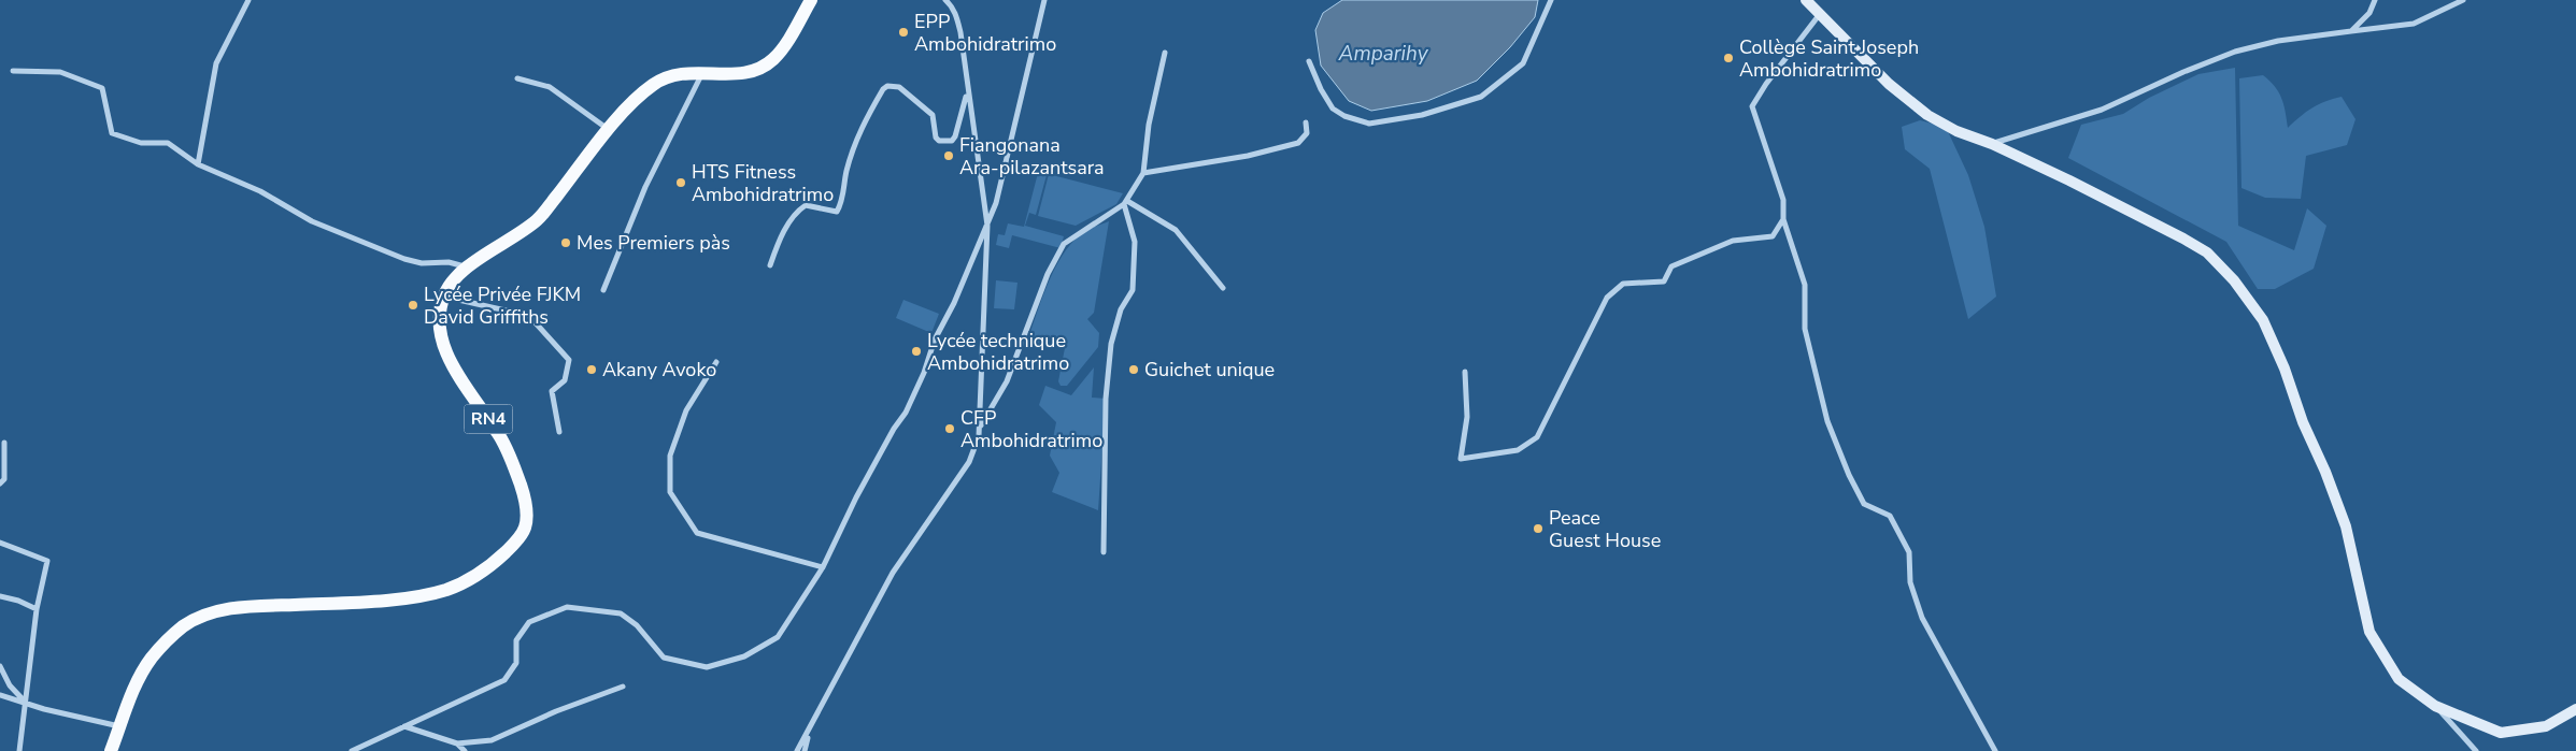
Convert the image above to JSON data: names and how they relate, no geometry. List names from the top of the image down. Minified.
{"streets":{"main road":["RN4"]},"water":["Amparihy"],"places":["EPP Ambohidratrimo","Collège Saint Joseph Ambohidratrimo","Fiangonana Ara-pilazantsara","HTS Fitness Ambohidratrimo","Mes Premiers pàs","Lycée Privée FJKM David Griffiths","Lycée technique Ambohidratrimo","Akany Avoko","Guichet unique","CFP Ambohidratrimo","Peace Guest House"]}
